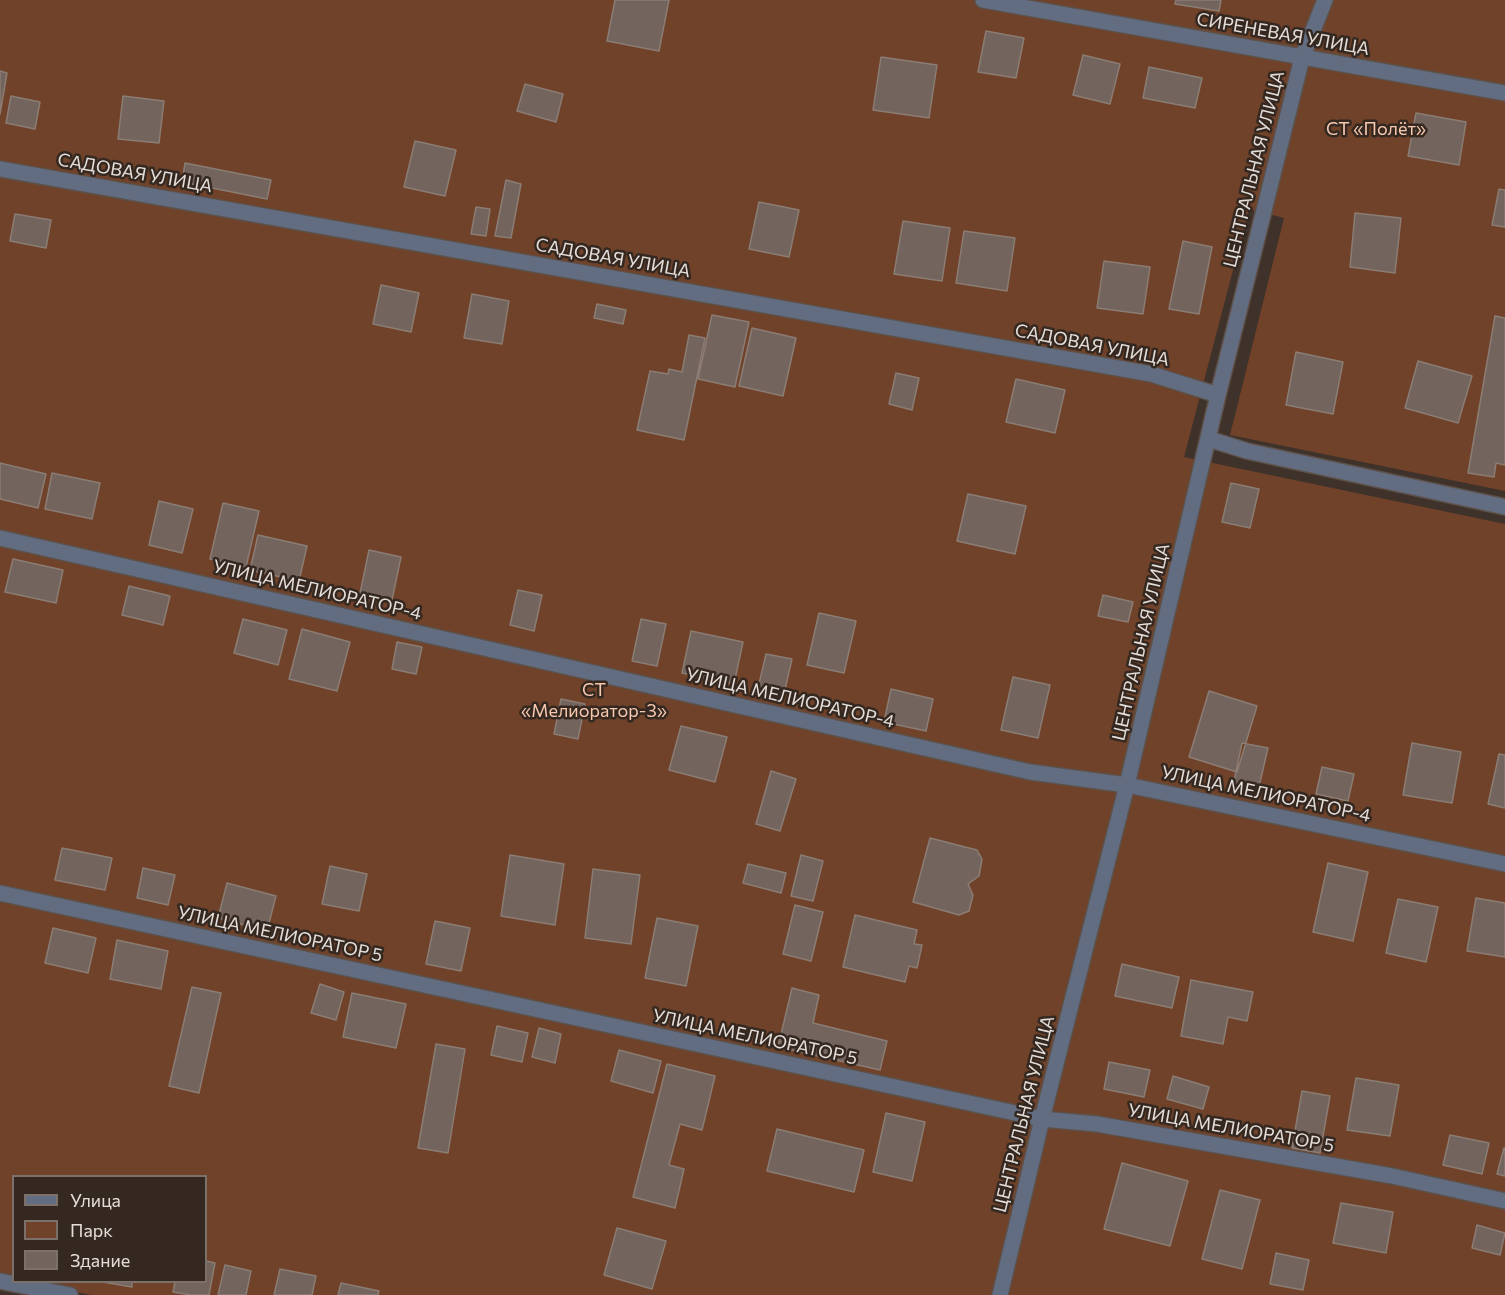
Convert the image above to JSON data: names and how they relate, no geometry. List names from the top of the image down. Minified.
{"streets":{"street":["СИРЕНЕВАЯ УЛИЦА","ЦЕНТРАЛЬНАЯ УЛИЦА","САДОВАЯ УЛИЦА","УЛИЦА МЕЛИОРАТОР-4","УЛИЦА МЕЛИОРАТОР 5"]},"crossings":[["СИРЕНЕВАЯ УЛИЦА","ЦЕНТРАЛЬНАЯ УЛИЦА"],["ЦЕНТРАЛЬНАЯ УЛИЦА","САДОВАЯ УЛИЦА"],["ЦЕНТРАЛЬНАЯ УЛИЦА","УЛИЦА МЕЛИОРАТОР-4"],["ЦЕНТРАЛЬНАЯ УЛИЦА","УЛИЦА МЕЛИОРАТОР 5"]],"parks":["СТ «Полёт»","СТ «Мелиоратор-3»"],"legend":["Улица","Парк","Здание"]}
